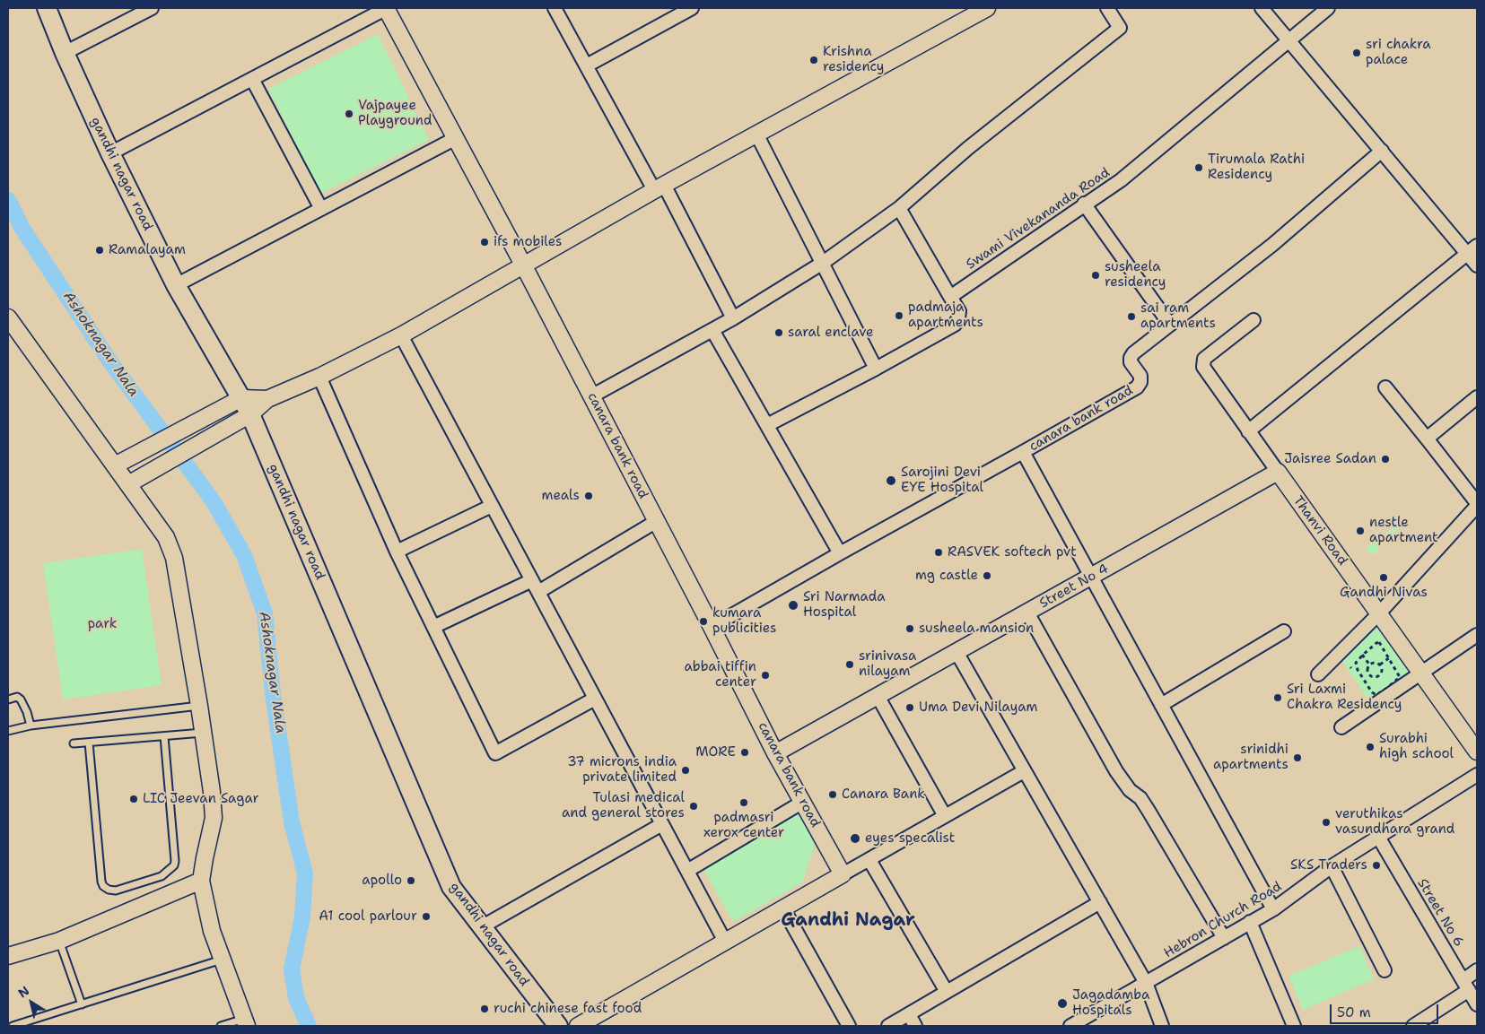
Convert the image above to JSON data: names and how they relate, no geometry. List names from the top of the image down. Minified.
{"streets":{"main road":["gandhi nagar road"],"street":["Swami Vivekananda Road","canara bank road","Thanvi Road","Street No 4","Street No 6","Hebron Church Road"]},"crossings":[["canara bank road","Street No 4"],["Thanvi Road","Street No 4"],["Street No 6","Hebron Church Road"]],"districts":["Gandhi Nagar"],"water":["Ashoknagar Nala"],"parks":["park"],"places":["sri chakra palace","Krishna residency","Vajpayee Playground","Tirumala Rathi Residency","ifs mobiles","Ramalayam","susheela residency","padmaja apartments","sai ram apartments","saral enclave","Jaisree Sadan","Sarojini Devi EYE Hospital","meals","nestle apartment","RASVEK softech pvt","mg castle","Gandhi Nivas","Sri Narmada Hospital","kumara publicities","susheela mansion","srinivasa nilayam","abbai tiffin center","Sri Laxmi Chakra Residency","Uma Devi Nilayam","Surabhi high school","MORE","srinidhi apartments","37 microns india private limited","Canara Bank","LIC Jeevan Sagar","padmasri xerox center","Tulasi medical and general stores","veruthikas vasundhara grand","eyes specalist","SKS Traders","apollo","A1 cool parlour","Jagadamba Hospitals","ruchi chinese fast food"],"scale_bar":"50 m","north":"top left"}
